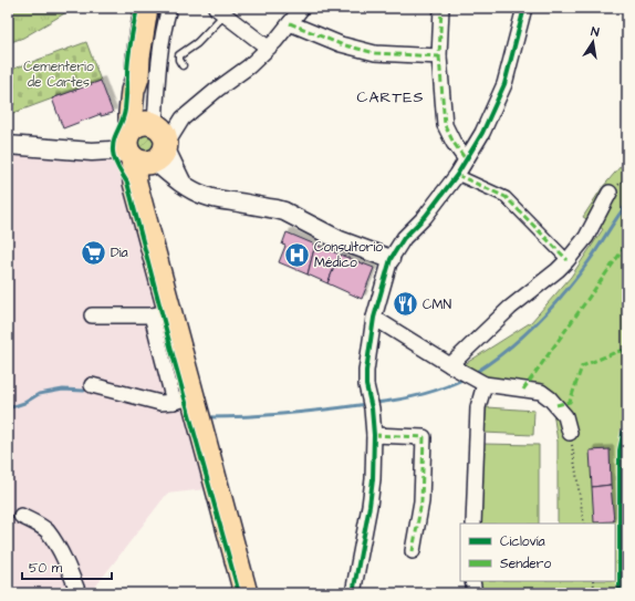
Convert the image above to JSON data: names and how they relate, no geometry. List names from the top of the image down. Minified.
{"districts":["CARTES"],"parks":["Cementerio de Cartes"],"places":{"supermarket":["Dia"],"hospital":["Consultorio Médico"],"restaurant":["CMN"]},"legend":["Ciclovía","Sendero"],"scale_bar":"50 m","north":"top"}
